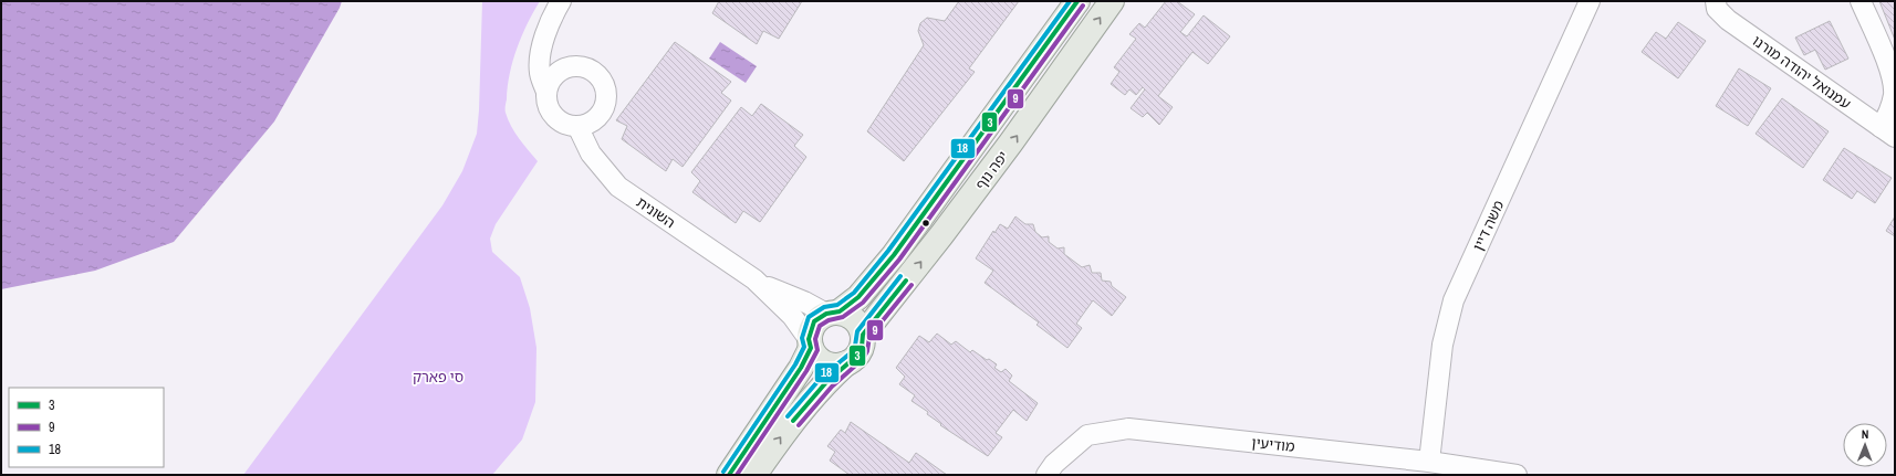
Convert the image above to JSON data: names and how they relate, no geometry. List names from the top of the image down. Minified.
{"streets":{"main road":["יפה נוף"],"street":["עמנואל יהודה מורנו","השונית","משה דיין","מודיעין"]},"crossings":[["יפה נוף","השונית"],["משה דיין","מודיעין"]],"parks":["סי פארק"],"lines":["transit line 3","transit line 18","transit line 9"],"legend":["3","9","18"],"north":"top"}
